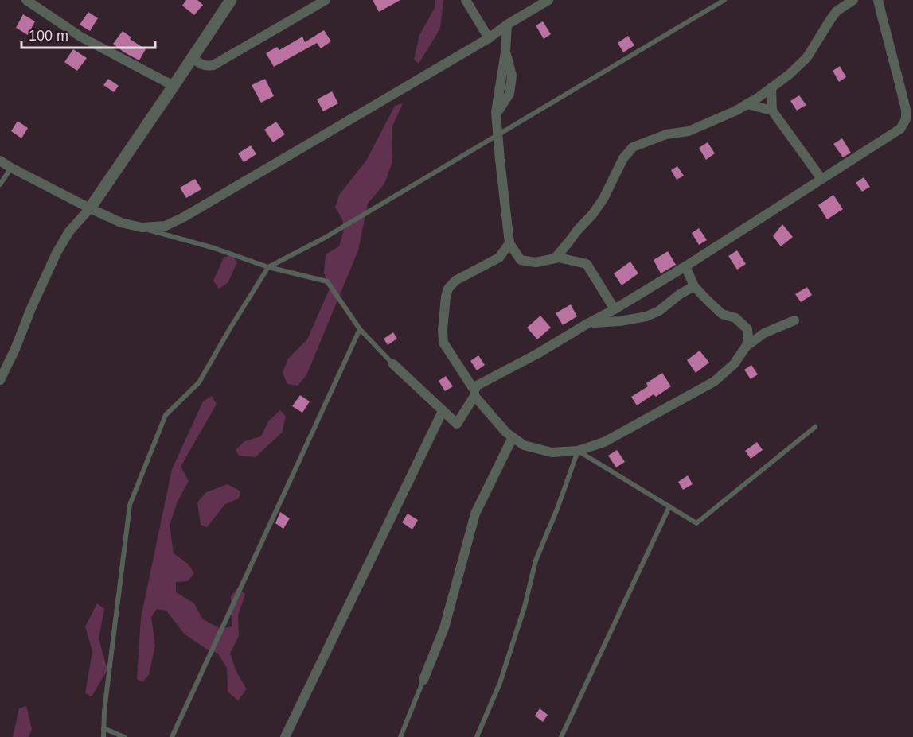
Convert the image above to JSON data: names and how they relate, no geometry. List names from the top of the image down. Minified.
{"scale_bar":"100 m"}
